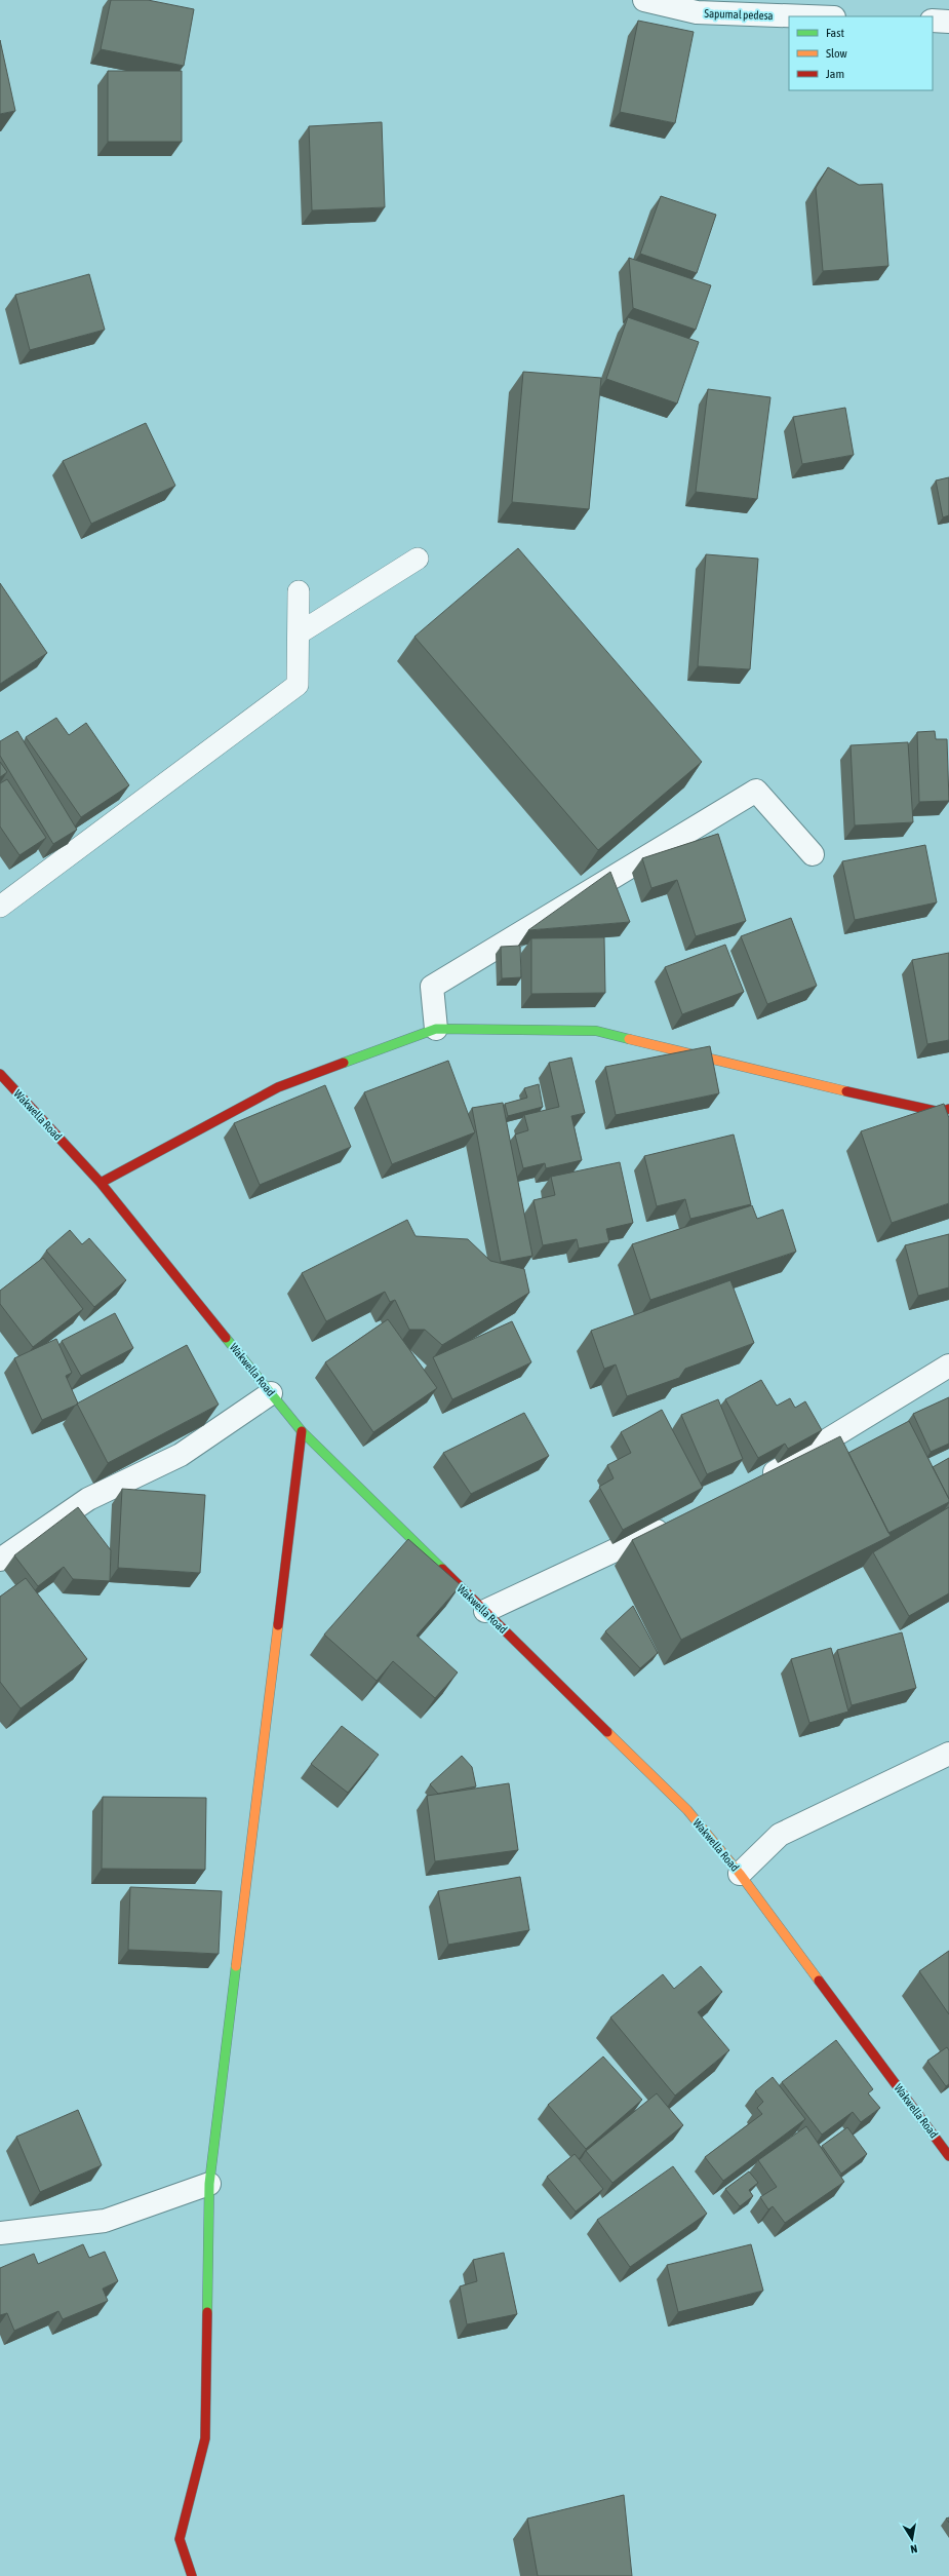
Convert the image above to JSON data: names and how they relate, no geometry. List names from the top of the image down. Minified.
{"streets":{"street":["Sapumal pedesa","Wakwella Road"]},"legend":["Fast","Slow","Jam"],"north":"bottom"}
